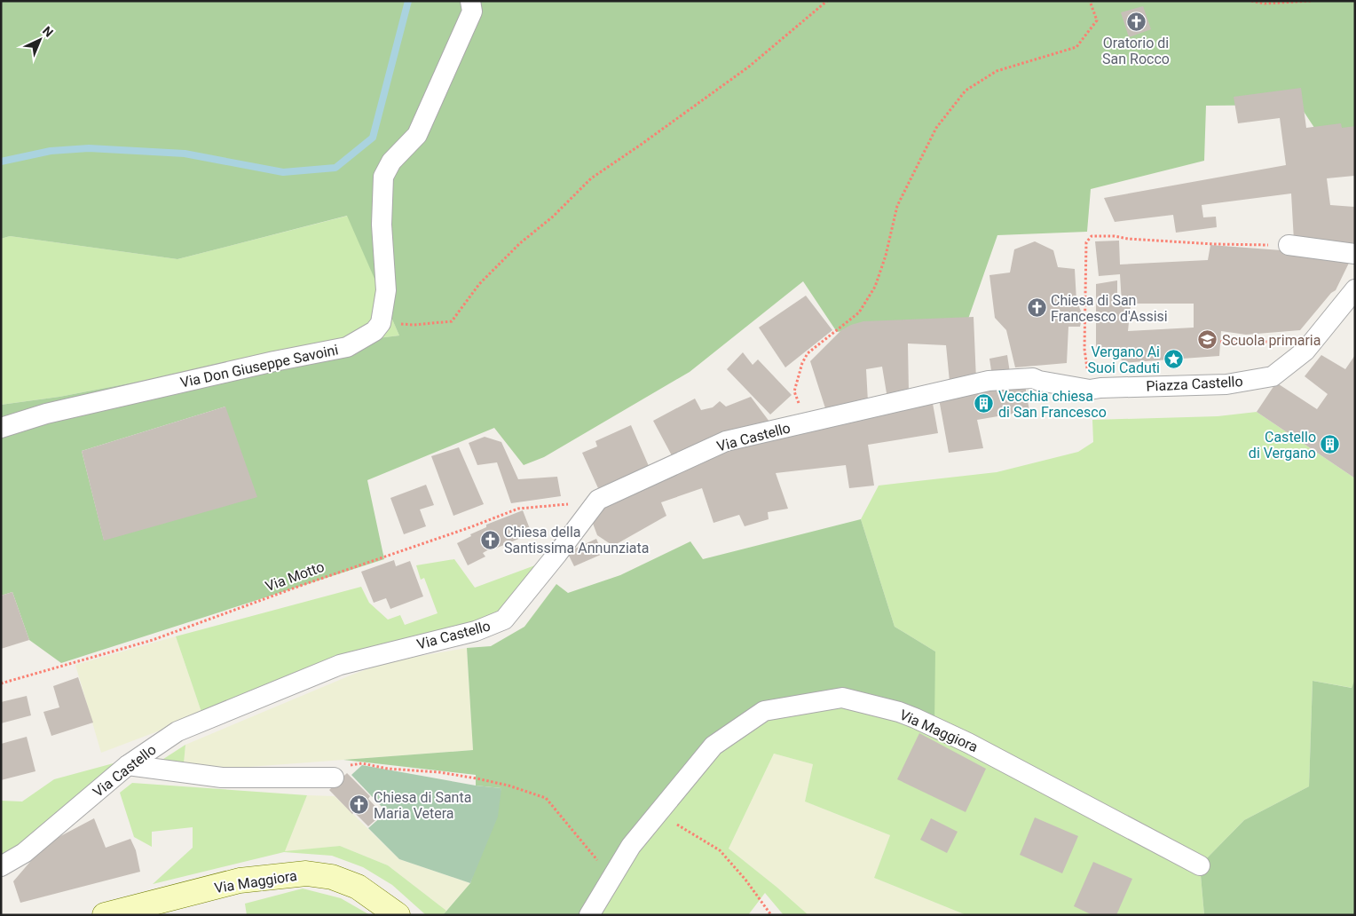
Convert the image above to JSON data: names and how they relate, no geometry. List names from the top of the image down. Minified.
{"streets":{"main road":["Via Maggiora"],"street":["Via Don Giuseppe Savoini","Piazza Castello","Via Castello"],"path":["Via Motto"]},"crossings":[["Piazza Castello","Via Castello"],["Via Castello","Via Motto"]],"places":{"church":["Oratorio di San Rocco","Chiesa di San Francesco d'Assisi","Chiesa della Santissima Annunziata","Chiesa di Santa Maria Vetera"],"school or university":["Scuola primaria"],"place":["Vergano Ai Suoi Caduti"],"building":["Vecchia chiesa di San Francesco","Castello di Vergano"]},"north":"top right"}
